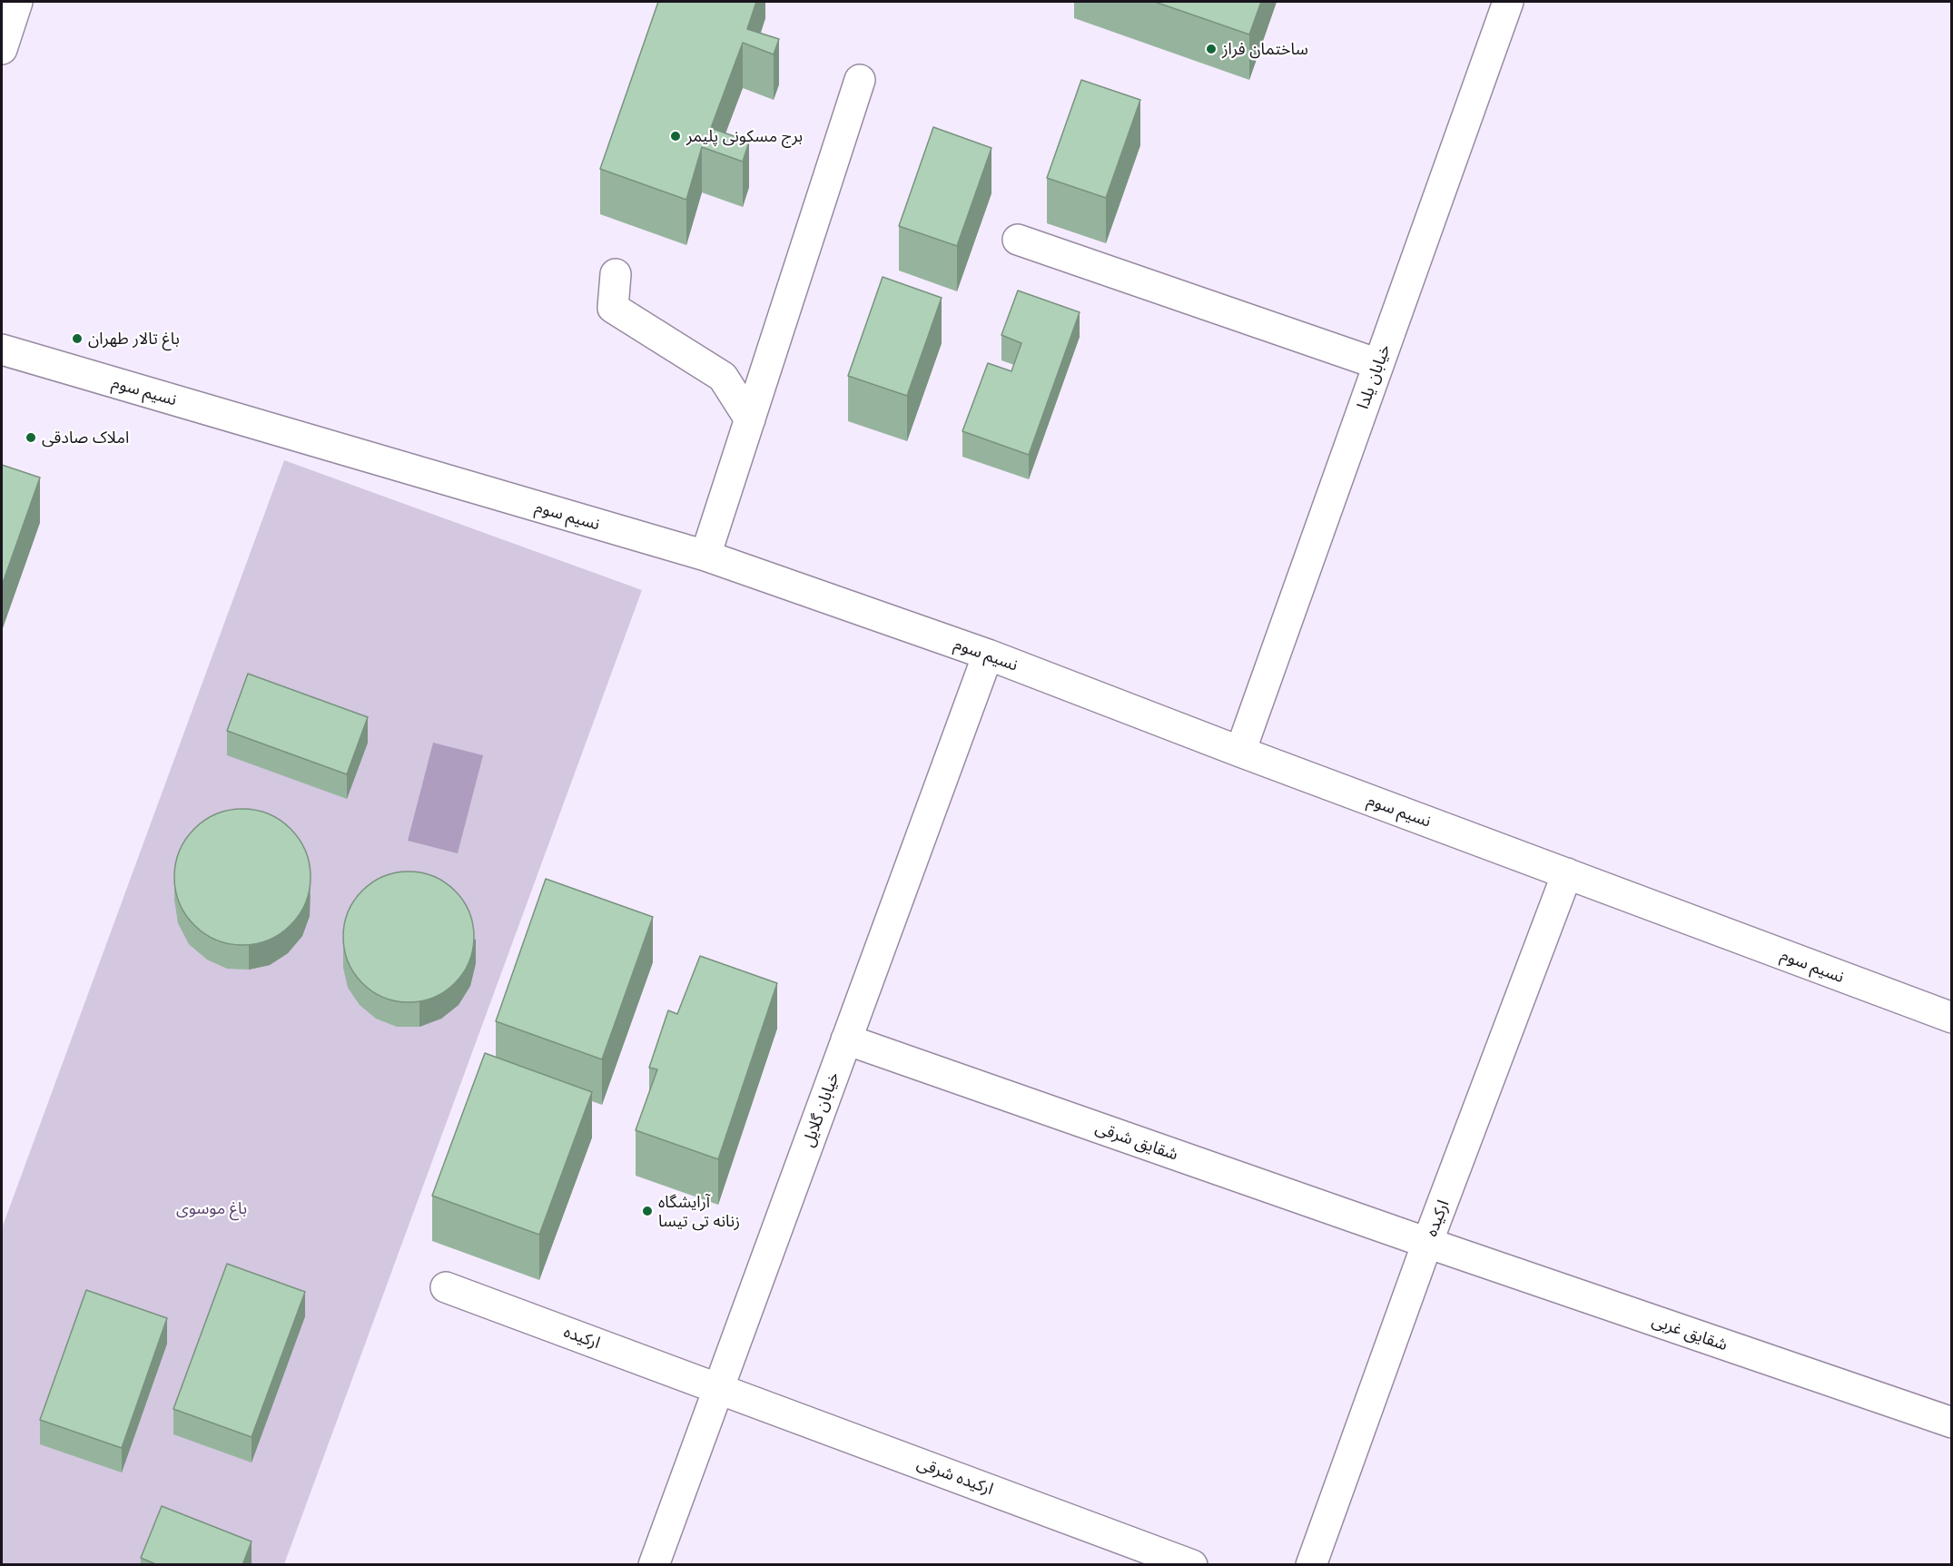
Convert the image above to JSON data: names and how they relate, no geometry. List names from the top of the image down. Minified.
{"streets":{"street":["خیابان یلدا","نسیم سوم","خیابان گلایل","شقایق شرقی","ارکیده","شقایق غربی","ارکیده شرقی"]},"crossings":[["خیابان یلدا","نسیم سوم"],["نسیم سوم","خیابان گلایل"],["نسیم سوم","ارکیده"],["خیابان گلایل","شقایق شرقی"],["خیابان گلایل","ارکیده"],["خیابان گلایل","ارکیده شرقی"],["شقایق شرقی","ارکیده"],["شقایق شرقی","شقایق غربی"],["ارکیده","شقایق غربی"],["ارکیده","ارکیده شرقی"]],"parks":["باغ موسوی"],"places":["ساختمان فراز","برج مسکونی پلیمر","باغ تالار طهران","املاک صادقی","آرایشگاه زنانه تی تیسا"]}
